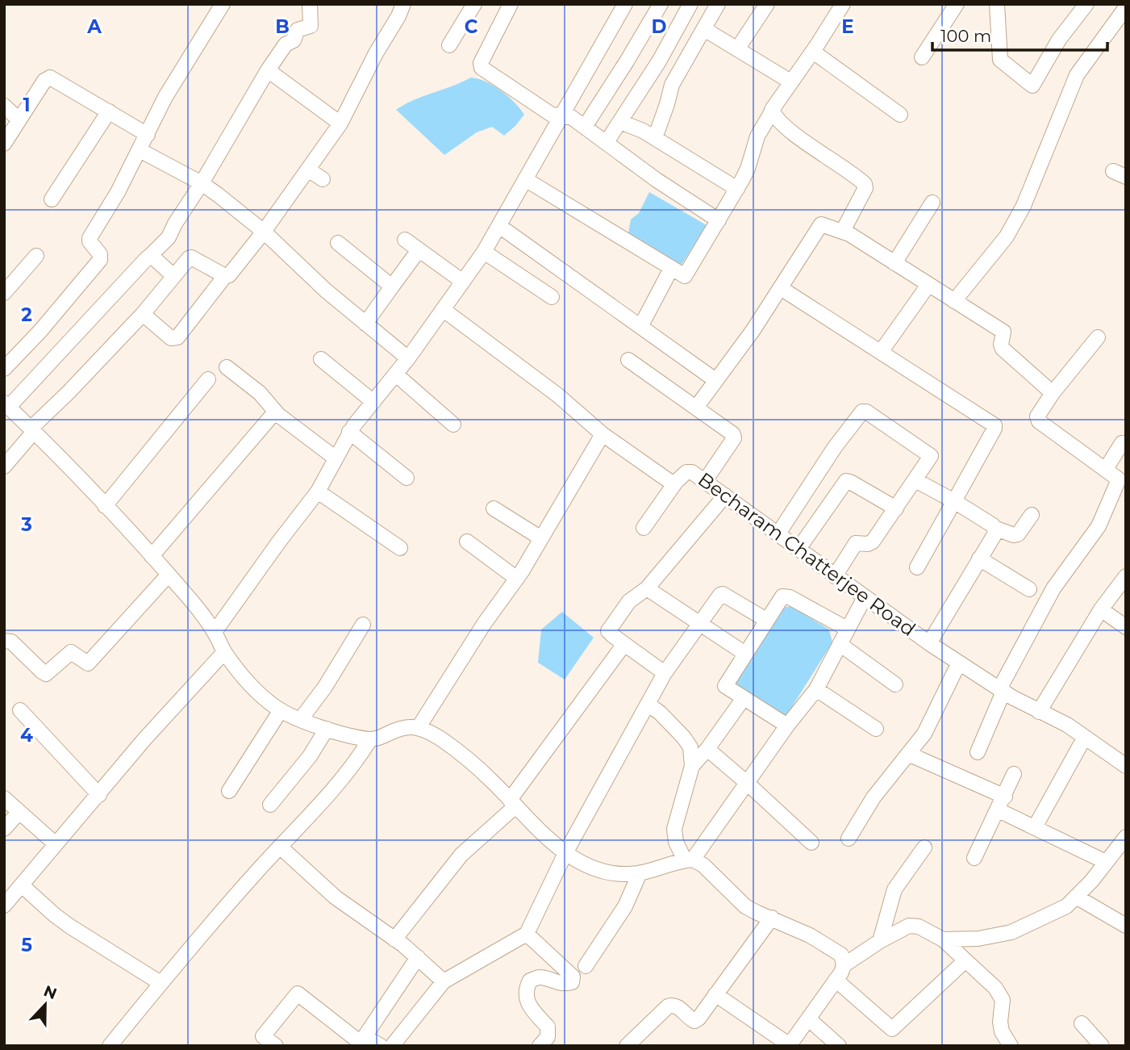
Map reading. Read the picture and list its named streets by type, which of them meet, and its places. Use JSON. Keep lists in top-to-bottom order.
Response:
{
  "streets": {
    "street": ["Becharam Chatterjee Road"]
  },
  "scale_bar": "100 m",
  "north": "top",
  "grid": {
    "columns": [
      "A",
      "B",
      "C",
      "D",
      "E"
    ],
    "rows": [
      "1",
      "2",
      "3",
      "4",
      "5"
    ]
  }
}
